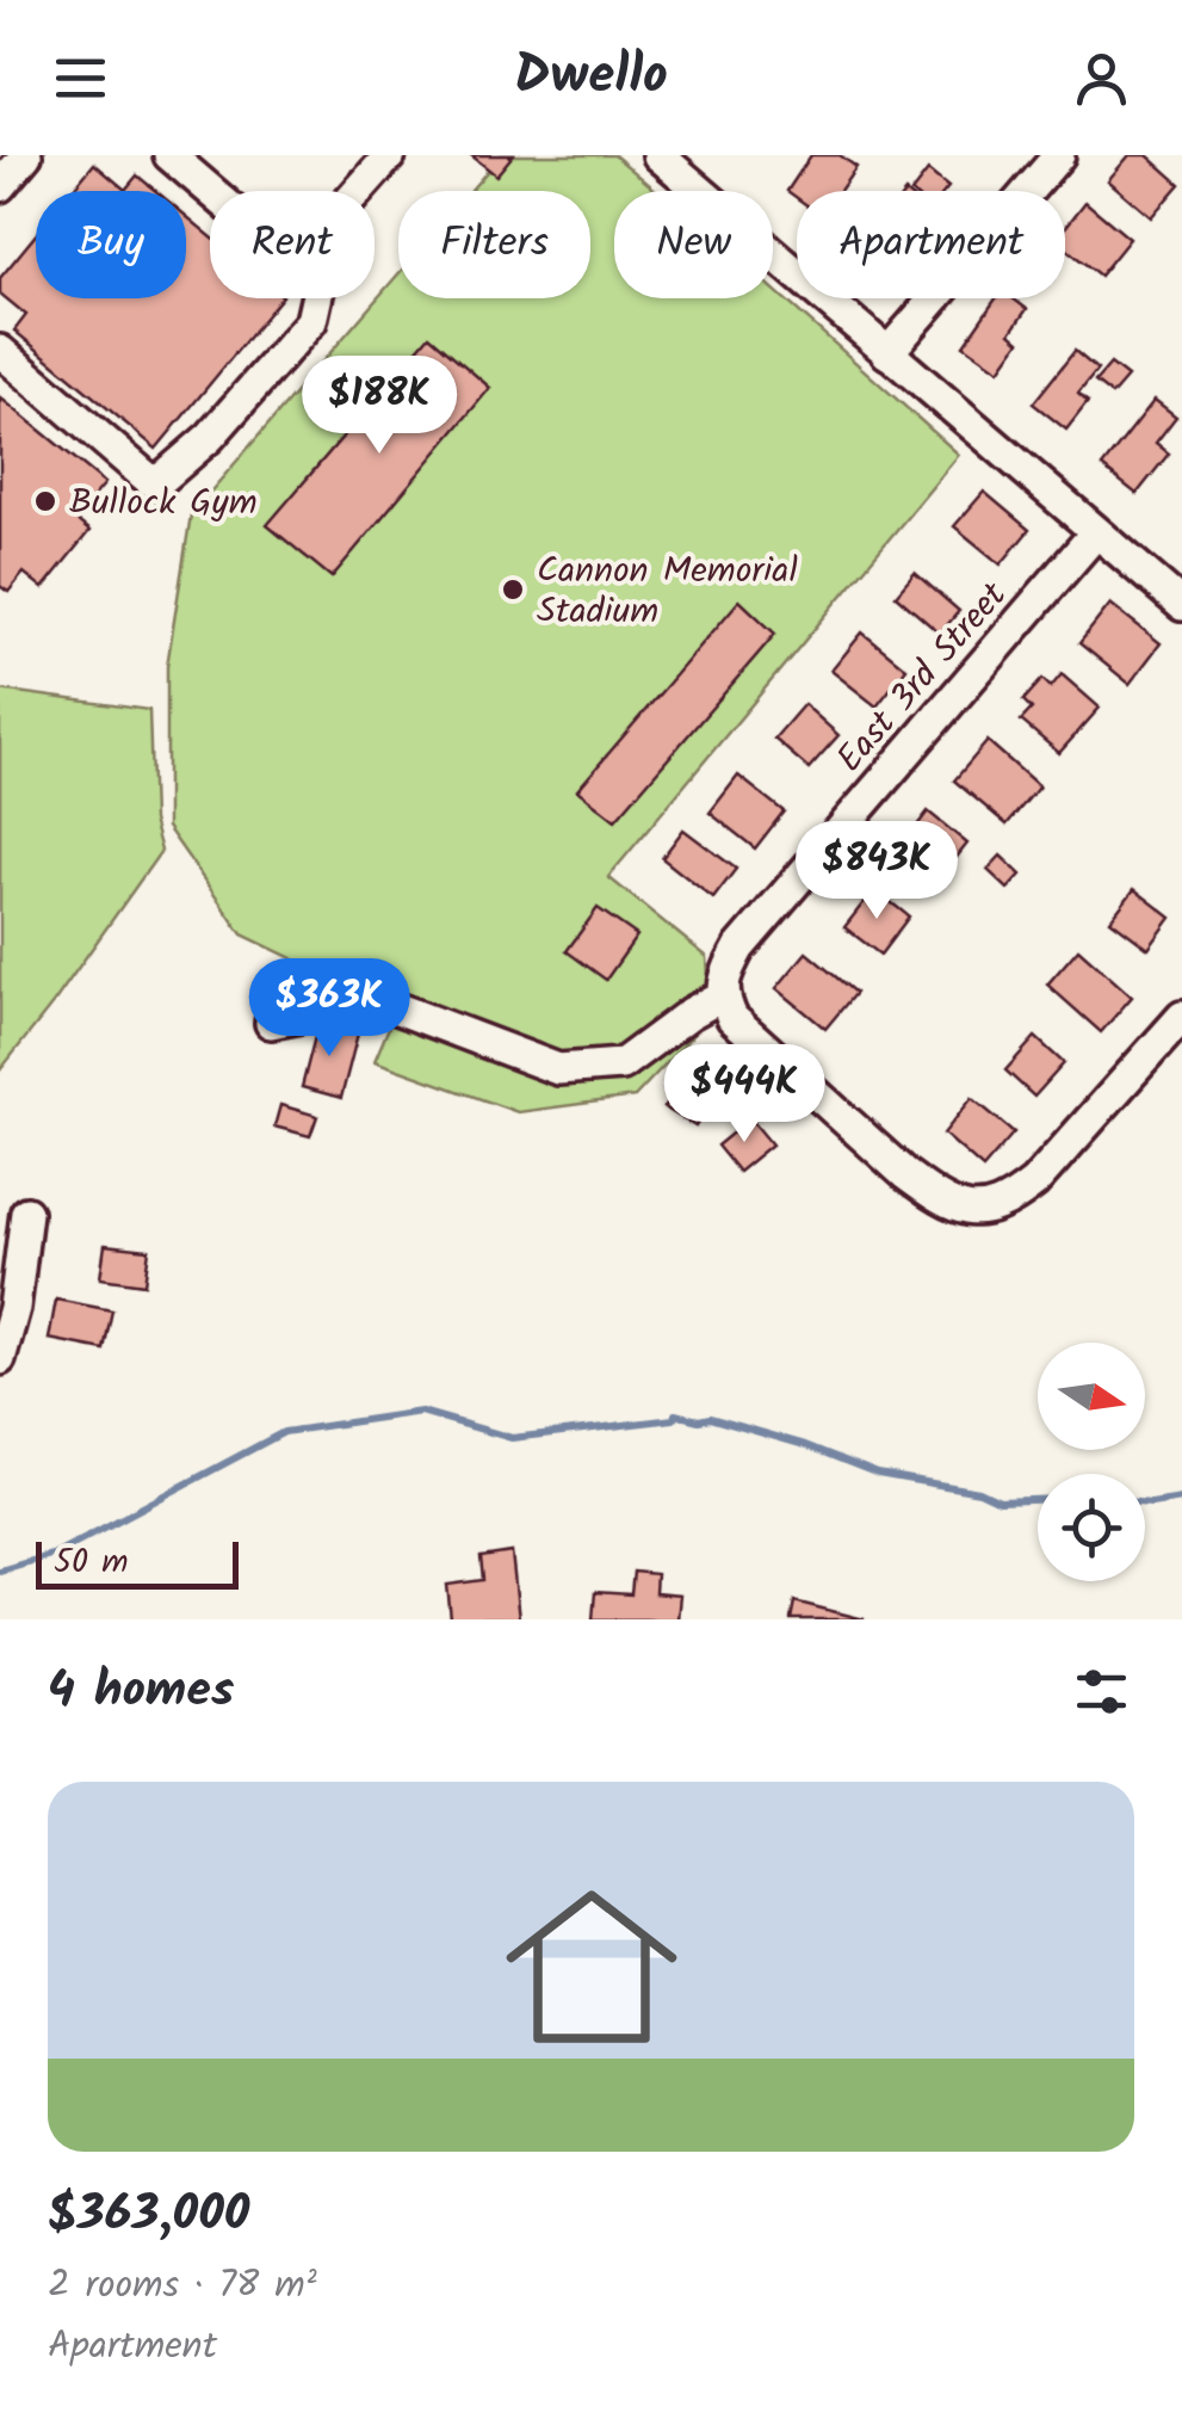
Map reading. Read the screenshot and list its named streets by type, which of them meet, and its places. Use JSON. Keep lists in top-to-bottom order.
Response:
{
  "streets": {
    "street": ["East 3rd Street"]
  },
  "places": ["Bullock Gym", "Cannon Memorial Stadium"],
  "scale_bar": "50 m",
  "north": "right",
  "page": {
    "header": "Dwello",
    "chip": [
      "Buy",
      "Rent",
      "Filters",
      "New",
      "Apartment"
    ],
    "price": [
      "$188K",
      "$843K",
      "$363K",
      "$444K"
    ],
    "scale": "50 m",
    "heading": "4 homes",
    "list": [
      {
        "name": "$363,000",
        "note": "2 rooms · 78 m² · Apartment"
      }
    ]
  }
}
